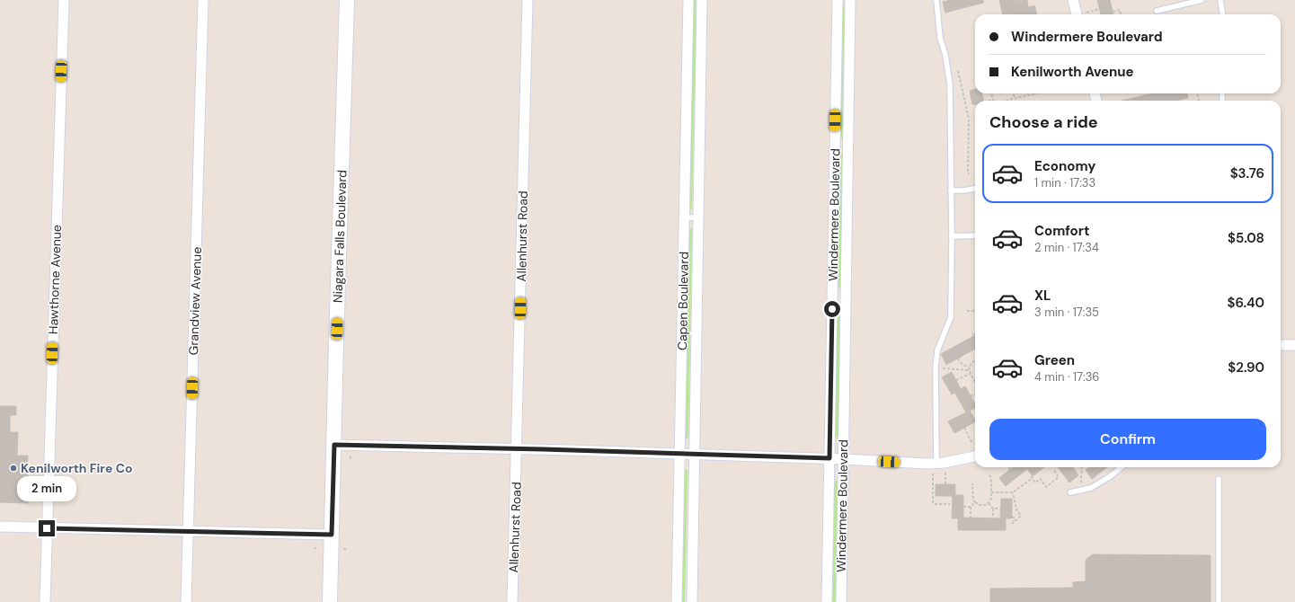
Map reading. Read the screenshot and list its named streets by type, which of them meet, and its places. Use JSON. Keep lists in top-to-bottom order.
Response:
{
  "streets": {
    "main road": ["Niagara Falls Boulevard"],
    "street": [
      "Windermere Boulevard",
      "Allenhurst Road",
      "Hawthorne Avenue",
      "Grandview Avenue",
      "Capen Boulevard"
    ]
  },
  "places": ["Kenilworth Fire Co"],
  "page": {
    "banner": ["Windermere Boulevard", "Kenilworth Avenue"],
    "heading": "Choose a ride",
    "list": [
      {
        "name": "Economy",
        "note": "1 min · 17:33",
        "value": "$3.76"
      },
      {
        "name": "Comfort",
        "note": "2 min · 17:34",
        "value": "$5.08"
      },
      {
        "name": "XL",
        "note": "3 min · 17:35",
        "value": "$6.40"
      },
      {
        "name": "Green",
        "note": "4 min · 17:36",
        "value": "$2.90"
      }
    ],
    "buttons": "Confirm",
    "bubble": "2 min"
  }
}
